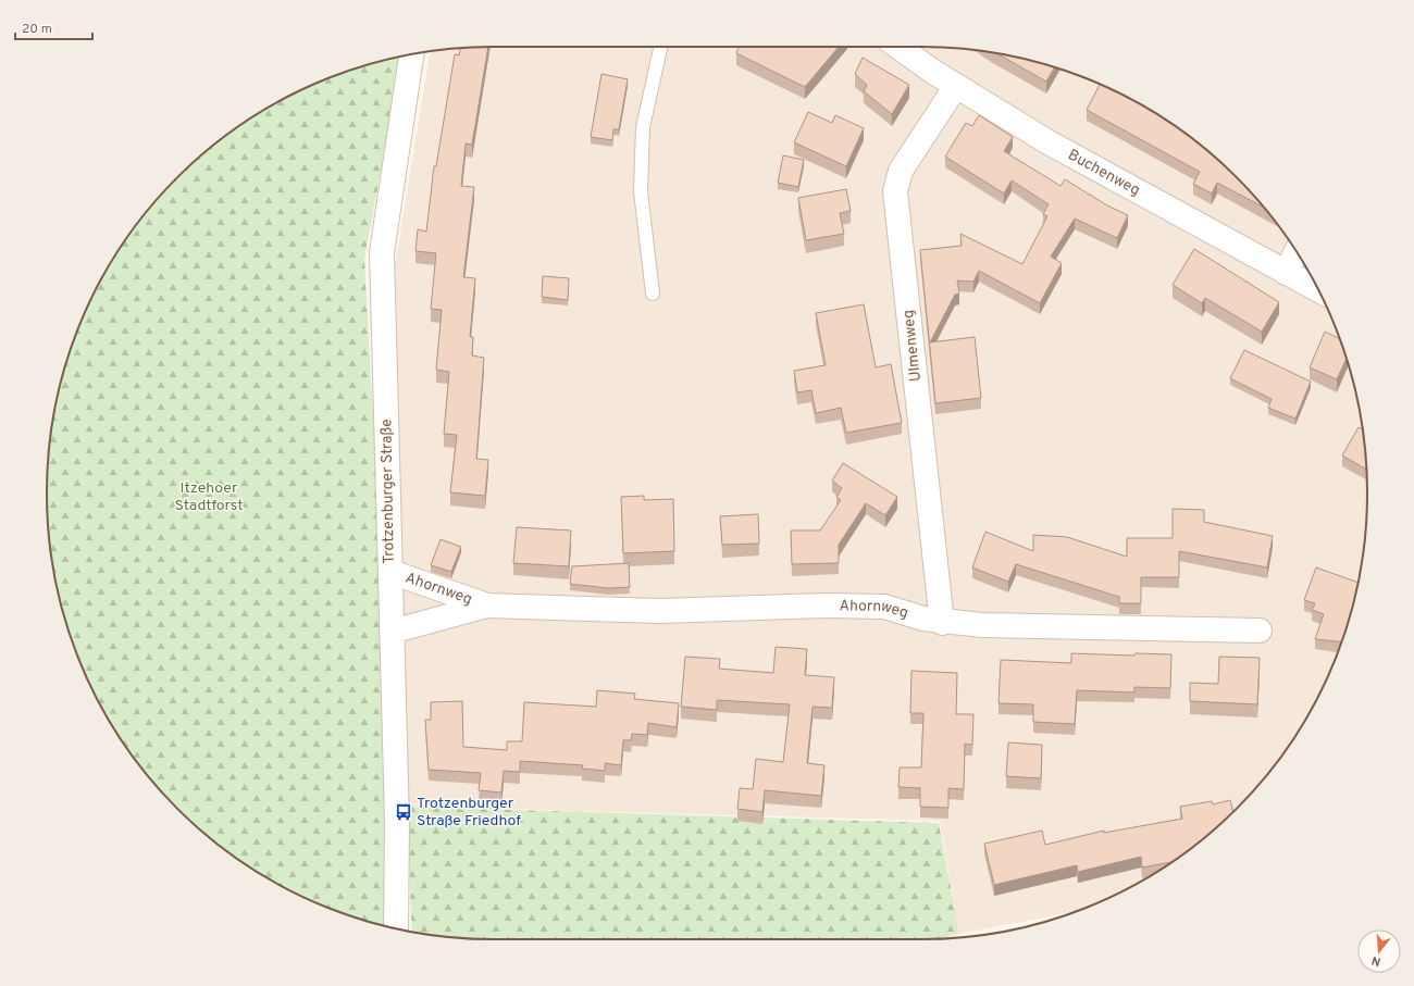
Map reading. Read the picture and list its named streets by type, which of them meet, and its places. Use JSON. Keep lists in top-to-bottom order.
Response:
{
  "streets": {
    "street": [
      "Buchenweg",
      "Ulmenweg",
      "Trotzenburger Straße",
      "Ahornweg"
    ]
  },
  "crossings": [
    ["Buchenweg", "Ulmenweg"],
    ["Ulmenweg", "Ahornweg"],
    ["Trotzenburger Straße", "Ahornweg"]
  ],
  "parks": ["Itzehoer Stadtforst"],
  "places": {
    "bus stop": ["Trotzenburger Straße Friedhof"]
  },
  "scale_bar": "20 m",
  "north": "bottom"
}
